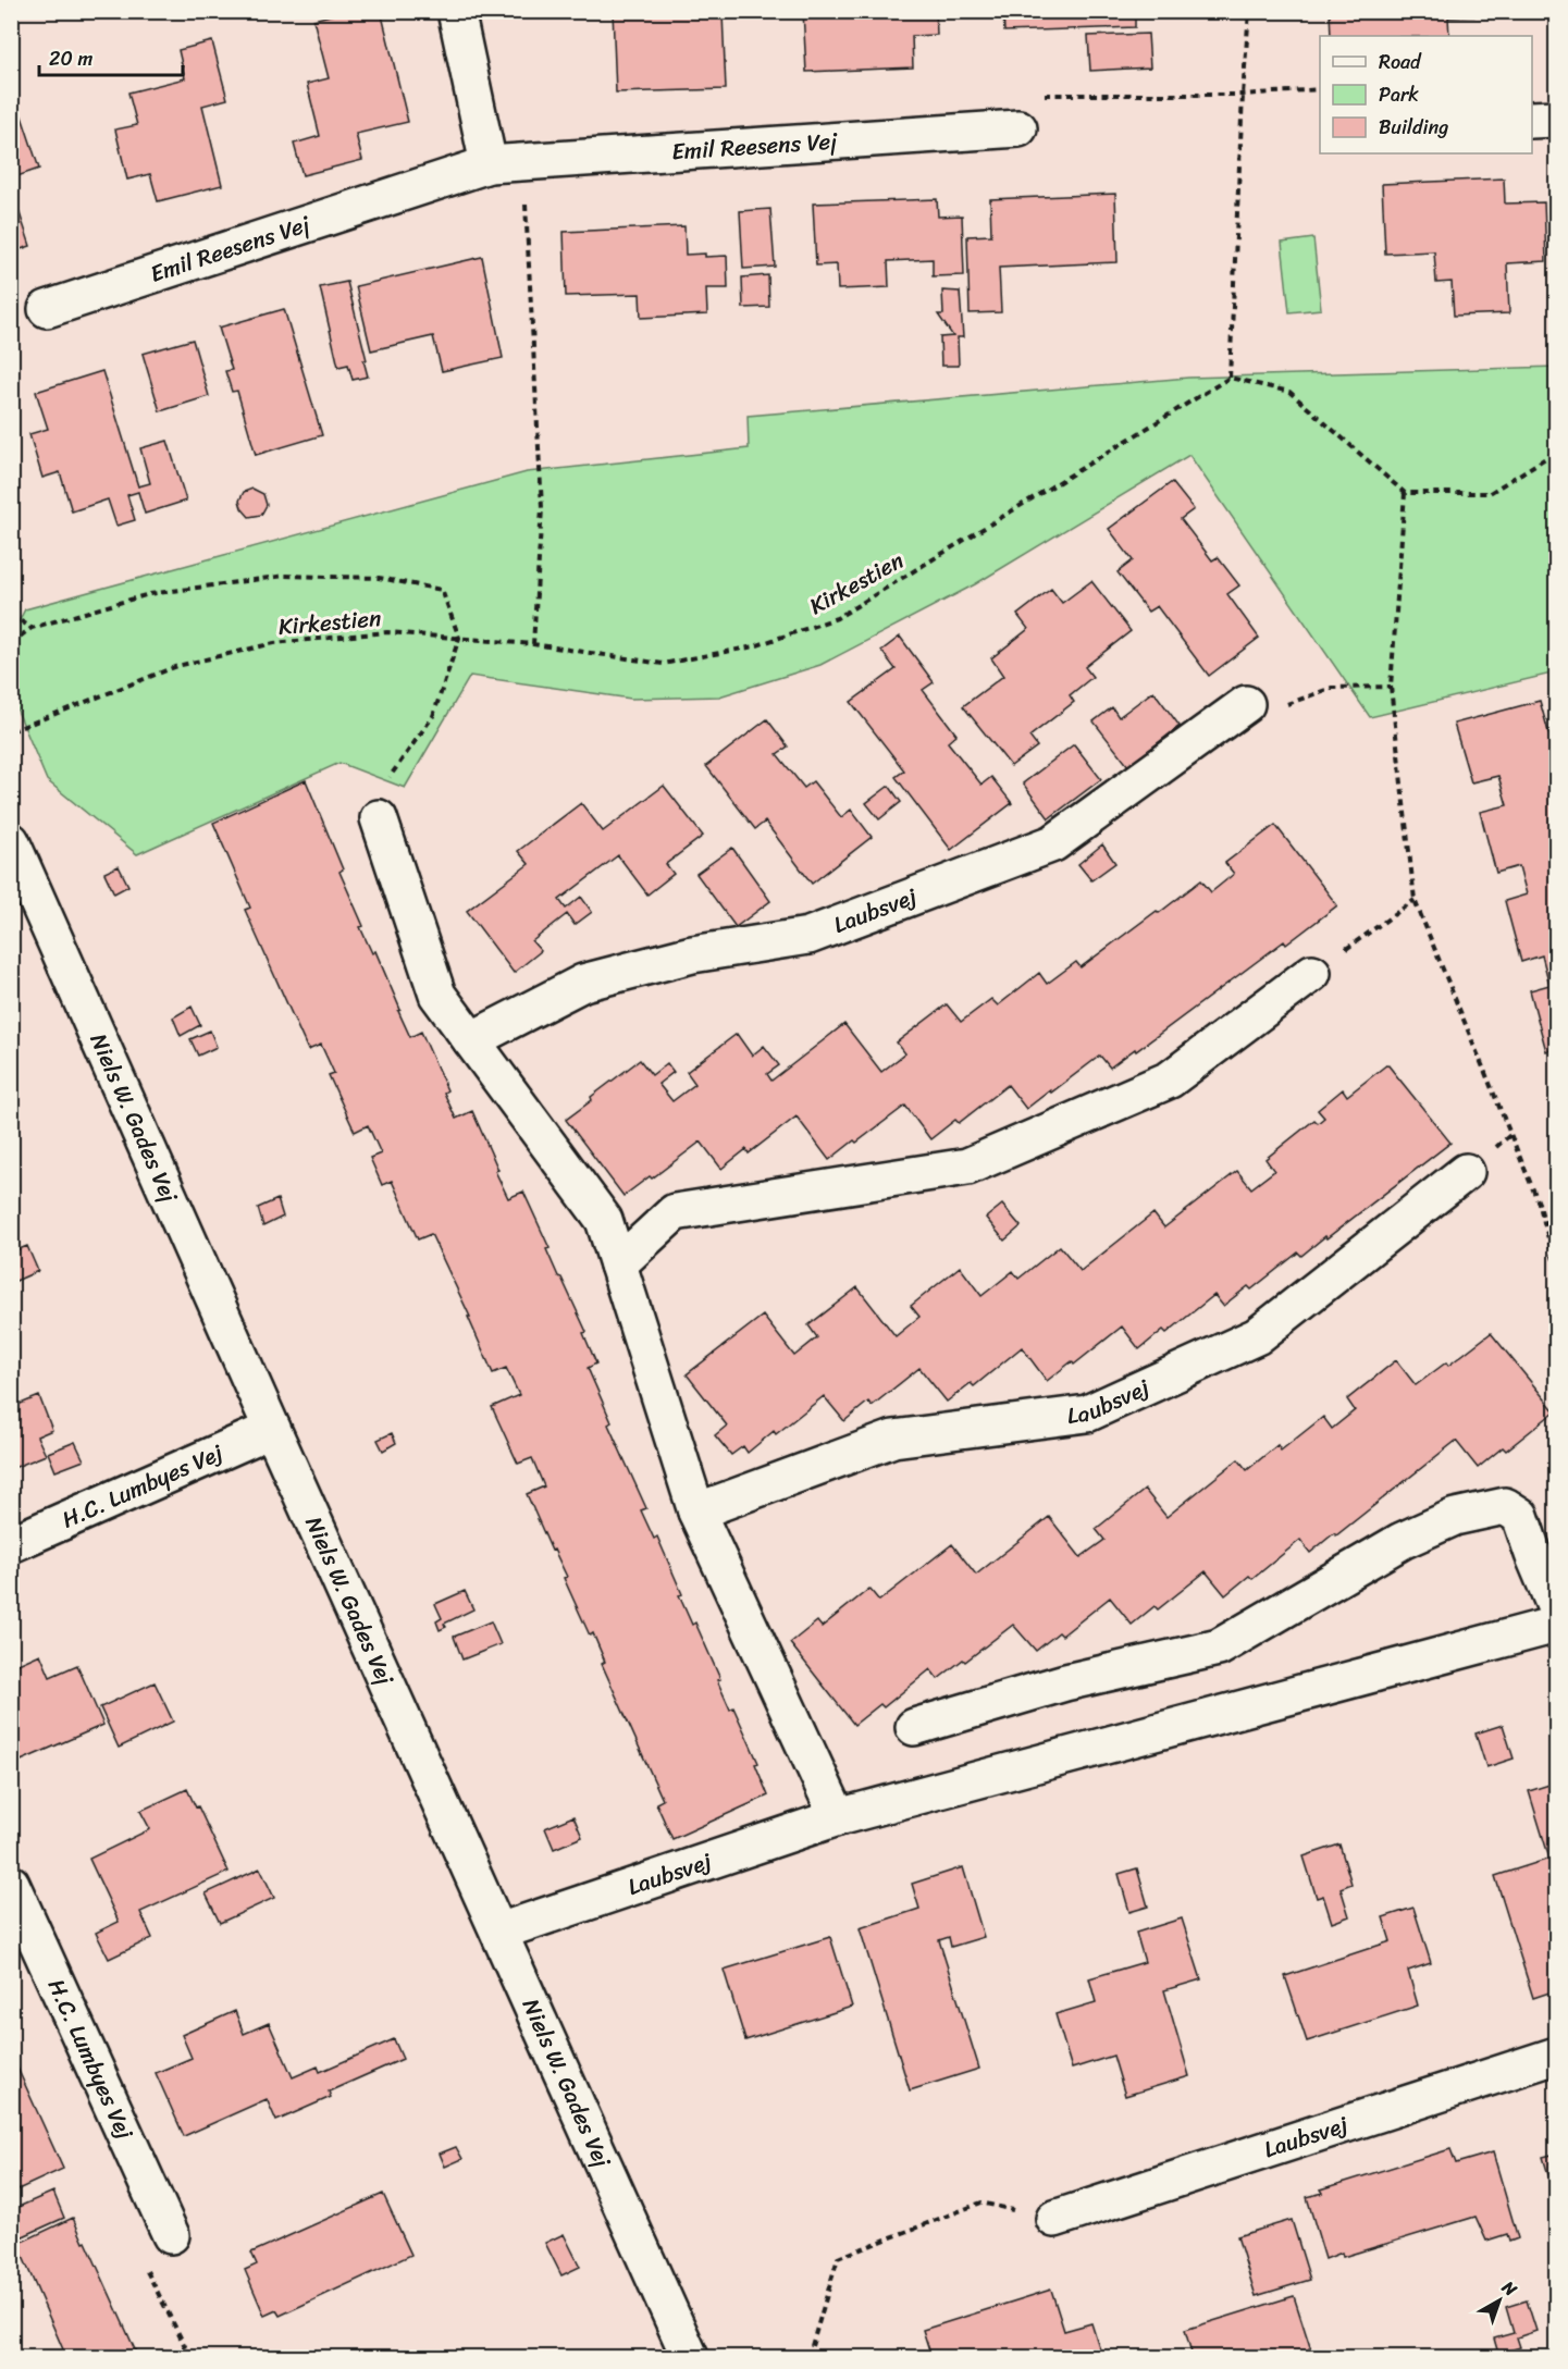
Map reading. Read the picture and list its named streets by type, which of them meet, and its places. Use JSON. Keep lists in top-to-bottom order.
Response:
{
  "streets": {
    "street": [
      "Emil Reesens Vej",
      "Laubsvej",
      "Niels W. Gades Vej",
      "H.C. Lumbyes Vej"
    ],
    "path": ["Kirkestien"]
  },
  "crossings": [
    ["Laubsvej", "Niels W. Gades Vej"],
    ["Niels W. Gades Vej", "H.C. Lumbyes Vej"]
  ],
  "legend": ["Road", "Park", "Building"],
  "scale_bar": "20 m",
  "north": "top right"
}
